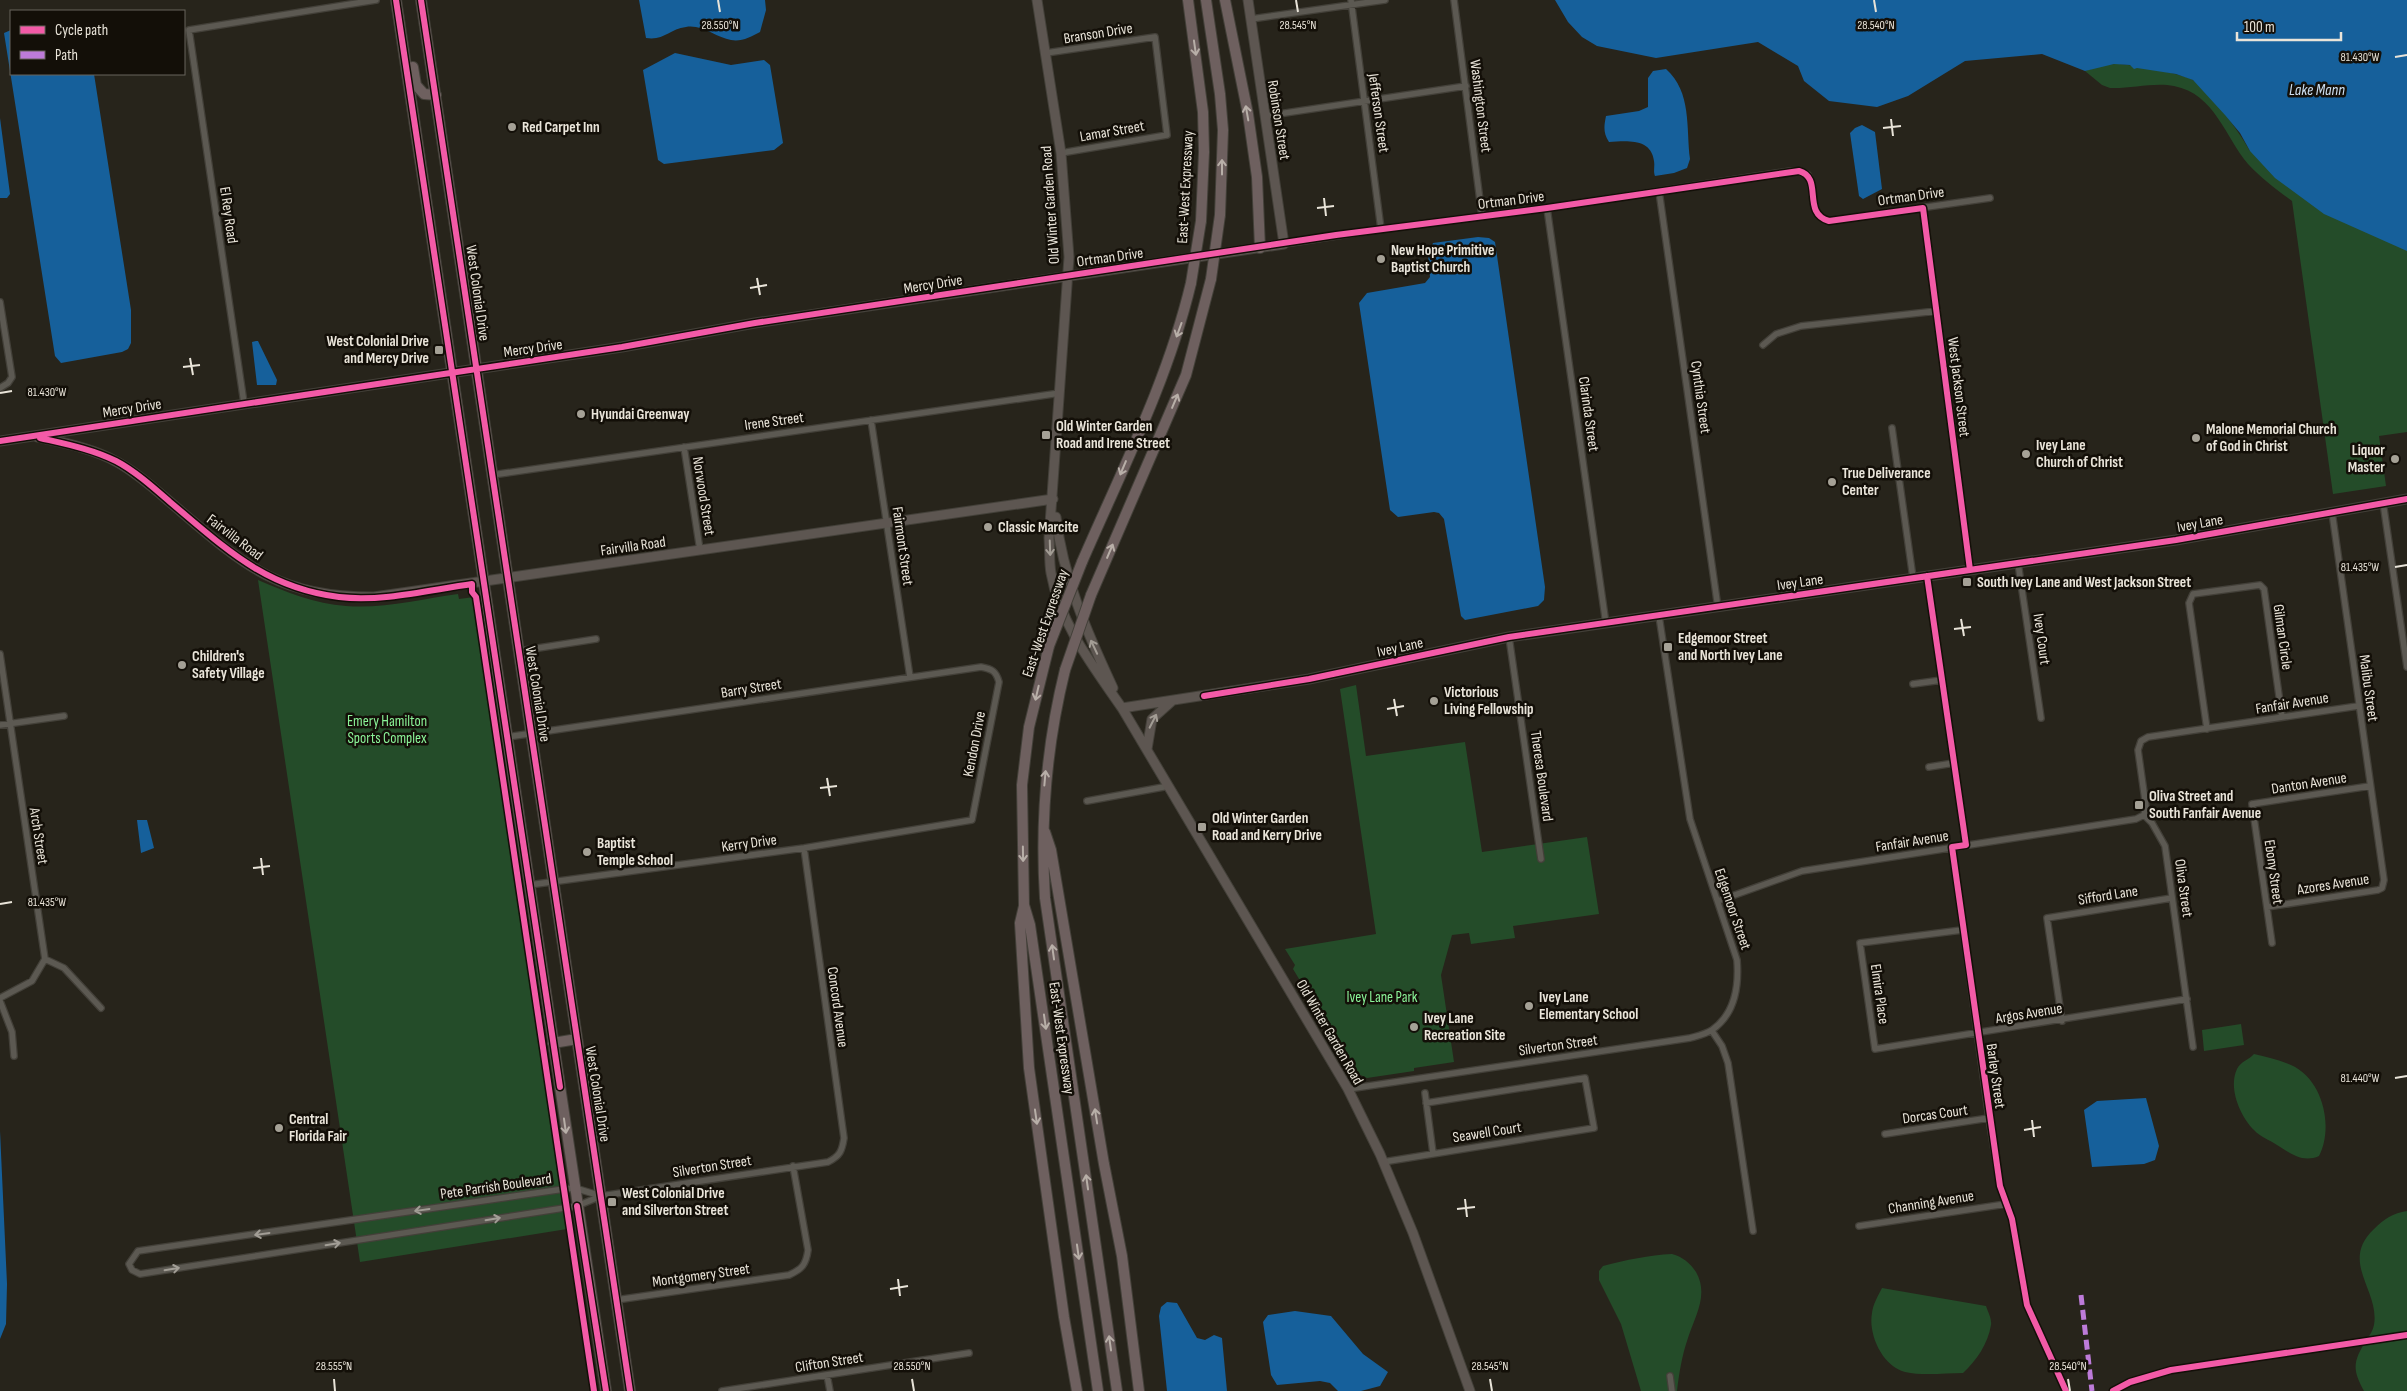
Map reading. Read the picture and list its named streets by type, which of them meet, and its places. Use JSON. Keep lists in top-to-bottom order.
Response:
{
  "streets": {
    "highway": ["East-West Expressway", "West Colonial Drive"],
    "street": [
      "Branson Drive",
      "Washington Street",
      "Jefferson Street",
      "Robinson Street",
      "Lamar Street",
      "Ortman Drive",
      "Old Winter Garden Road",
      "El Rey Road",
      "Mercy Drive",
      "West Jackson Street",
      "Cynthia Street",
      "Clarinda Street",
      "Irene Street",
      "Norwood Street",
      "Ivey Lane",
      "Fairvilla Road",
      "Fairmont Street",
      "Gilman Circle",
      "Ivey Court",
      "Barry Street",
      "Malibu Street",
      "Fanfair Avenue",
      "Kendon Drive",
      "Theresa Boulevard",
      "Danton Avenue",
      "Arch Street",
      "Kerry Drive",
      "Ebony Street",
      "Azores Avenue",
      "Oliva Street",
      "Sifford Lane",
      "Edgemoor Street",
      "Elmira Place",
      "Concord Avenue",
      "Argos Avenue",
      "Silverton Street",
      "Barley Street",
      "Dorcas Court",
      "Seawell Court",
      "Pete Parrish Boulevard",
      "Channing Avenue",
      "Montgomery Street",
      "Clifton Street"
    ]
  },
  "crossings": [
    ["Branson Drive", "Lamar Street"],
    ["Branson Drive", "Old Winter Garden Road"],
    ["Washington Street", "Ortman Drive"],
    ["Jefferson Street", "Ortman Drive"],
    ["Robinson Street", "Ortman Drive"],
    ["Lamar Street", "Old Winter Garden Road"],
    ["Ortman Drive", "Old Winter Garden Road"],
    ["Ortman Drive", "Mercy Drive"],
    ["Ortman Drive", "West Jackson Street"],
    ["Ortman Drive", "Cynthia Street"],
    ["Ortman Drive", "Clarinda Street"],
    ["Old Winter Garden Road", "Mercy Drive"],
    ["Old Winter Garden Road", "Irene Street"],
    ["Old Winter Garden Road", "Ivey Lane"],
    ["Old Winter Garden Road", "Fairvilla Road"],
    ["Old Winter Garden Road", "Silverton Street"],
    ["Old Winter Garden Road", "Seawell Court"],
    ["El Rey Road", "Mercy Drive"],
    ["Mercy Drive", "West Colonial Drive"],
    ["Mercy Drive", "Fairvilla Road"],
    ["West Colonial Drive", "Irene Street"],
    ["West Colonial Drive", "Fairvilla Road"],
    ["West Colonial Drive", "Barry Street"],
    ["West Colonial Drive", "Kerry Drive"],
    ["West Colonial Drive", "Silverton Street"],
    ["West Colonial Drive", "Pete Parrish Boulevard"],
    ["West Colonial Drive", "Montgomery Street"],
    ["West Jackson Street", "Ivey Lane"],
    ["Cynthia Street", "Ivey Lane"],
    ["Clarinda Street", "Ivey Lane"],
    ["Irene Street", "Norwood Street"],
    ["Irene Street", "Fairmont Street"],
    ["Norwood Street", "Fairvilla Road"],
    ["Ivey Lane", "Ivey Court"],
    ["Ivey Lane", "Malibu Street"],
    ["Ivey Lane", "Theresa Boulevard"],
    ["Ivey Lane", "Edgemoor Street"],
    ["Fairvilla Road", "Fairmont Street"],
    ["Fairmont Street", "Barry Street"],
    ["Gilman Circle", "Fanfair Avenue"],
    ["Barry Street", "Kendon Drive"],
    ["Malibu Street", "Fanfair Avenue"],
    ["Malibu Street", "Danton Avenue"],
    ["Malibu Street", "Azores Avenue"],
    ["Fanfair Avenue", "Oliva Street"],
    ["Fanfair Avenue", "Edgemoor Street"],
    ["Fanfair Avenue", "Barley Street"],
    ["Kendon Drive", "Kerry Drive"],
    ["Danton Avenue", "Ebony Street"],
    ["Kerry Drive", "Concord Avenue"],
    ["Ebony Street", "Azores Avenue"],
    ["Oliva Street", "Sifford Lane"],
    ["Oliva Street", "Argos Avenue"],
    ["Sifford Lane", "Argos Avenue"],
    ["Edgemoor Street", "Silverton Street"],
    ["Elmira Place", "Argos Avenue"],
    ["Elmira Place", "Barley Street"],
    ["Concord Avenue", "Silverton Street"],
    ["Argos Avenue", "Barley Street"],
    ["Silverton Street", "Pete Parrish Boulevard"],
    ["Silverton Street", "Montgomery Street"],
    ["Barley Street", "Dorcas Court"],
    ["Barley Street", "Channing Avenue"]
  ],
  "water": ["Lake Mann"],
  "parks": ["Emery Hamilton Sports Complex", "Ivey Lane Park"],
  "places": {
    "other": [
      "Red Carpet Inn",
      "New Hope Primitive Baptist Church",
      "Hyundai Greenway",
      "Malone Memorial Church of God in Christ",
      "Ivey Lane Church of Christ",
      "Liquor Master",
      "True Deliverance Center",
      "Classic Marcite",
      "Children's Safety Village",
      "Victorious Living Fellowship",
      "Baptist Temple School",
      "Ivey Lane Elementary School",
      "Ivey Lane Recreation Site",
      "Central Florida Fair"
    ],
    "transit": [
      "West Colonial Drive and Mercy Drive",
      "Old Winter Garden Road and Irene Street",
      "South Ivey Lane and West Jackson Street",
      "Edgemoor Street and North Ivey Lane",
      "Oliva Street and South Fanfair Avenue",
      "Old Winter Garden Road and Kerry Drive",
      "West Colonial Drive and Silverton Street"
    ]
  },
  "legend": ["Cycle path", "Path"],
  "scale_bar": "100 m",
  "coordinates": [
    "28.550°N",
    "28.545°N",
    "28.540°N",
    "81.430°W",
    "81.435°W",
    "81.440°W",
    "28.555°N"
  ]
}
